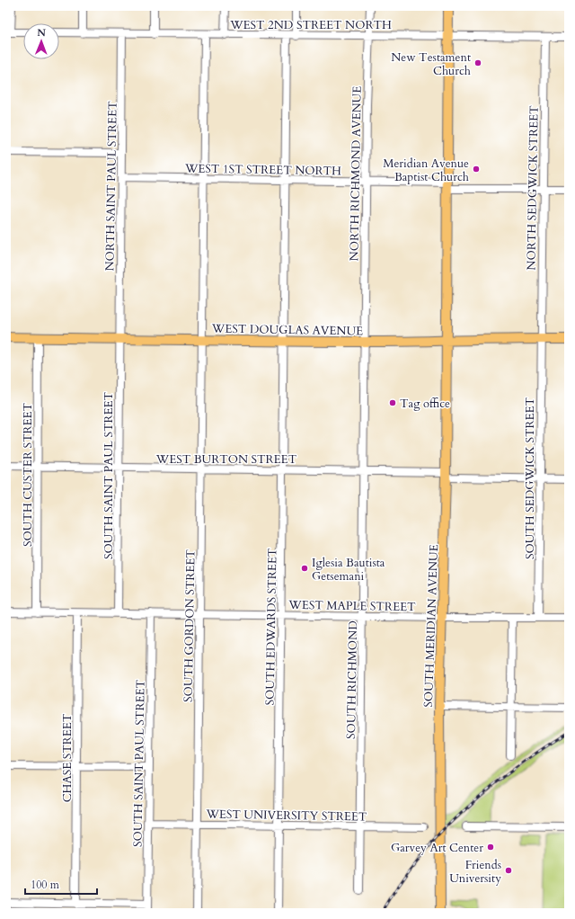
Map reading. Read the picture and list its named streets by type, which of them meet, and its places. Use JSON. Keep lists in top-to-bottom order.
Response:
{
  "streets": {
    "main road": ["WEST DOUGLAS AVENUE", "SOUTH MERIDIAN AVENUE"],
    "street": [
      "WEST 2ND STREET NORTH",
      "WEST 1ST STREET NORTH",
      "NORTH RICHMOND AVENUE",
      "NORTH SAINT PAUL STREET",
      "NORTH SEDGWICK STREET",
      "WEST BURTON STREET",
      "SOUTH CUSTER STREET",
      "SOUTH SAINT PAUL STREET",
      "SOUTH SEDGWICK STREET",
      "WEST MAPLE STREET",
      "SOUTH GORDON STREET",
      "SOUTH EDWARDS STREET",
      "SOUTH RICHMOND",
      "CHASE STREET",
      "WEST UNIVERSITY STREET"
    ]
  },
  "crossings": [
    ["WEST 2ND STREET NORTH", "NORTH RICHMOND AVENUE"],
    ["WEST 2ND STREET NORTH", "NORTH SAINT PAUL STREET"],
    ["WEST 2ND STREET NORTH", "NORTH SEDGWICK STREET"],
    ["WEST 2ND STREET NORTH", "SOUTH GORDON STREET"],
    ["WEST 2ND STREET NORTH", "SOUTH MERIDIAN AVENUE"],
    ["WEST 2ND STREET NORTH", "SOUTH EDWARDS STREET"],
    ["WEST 1ST STREET NORTH", "NORTH RICHMOND AVENUE"],
    ["WEST 1ST STREET NORTH", "NORTH SAINT PAUL STREET"],
    ["WEST 1ST STREET NORTH", "NORTH SEDGWICK STREET"],
    ["WEST 1ST STREET NORTH", "SOUTH GORDON STREET"],
    ["WEST 1ST STREET NORTH", "SOUTH MERIDIAN AVENUE"],
    ["WEST 1ST STREET NORTH", "SOUTH EDWARDS STREET"],
    ["NORTH RICHMOND AVENUE", "WEST DOUGLAS AVENUE"],
    ["NORTH RICHMOND AVENUE", "SOUTH RICHMOND"],
    ["NORTH SAINT PAUL STREET", "WEST DOUGLAS AVENUE"],
    ["NORTH SAINT PAUL STREET", "SOUTH SAINT PAUL STREET"],
    ["NORTH SEDGWICK STREET", "WEST DOUGLAS AVENUE"],
    ["NORTH SEDGWICK STREET", "SOUTH SEDGWICK STREET"],
    ["WEST DOUGLAS AVENUE", "SOUTH CUSTER STREET"],
    ["WEST DOUGLAS AVENUE", "SOUTH SAINT PAUL STREET"],
    ["WEST DOUGLAS AVENUE", "SOUTH SEDGWICK STREET"],
    ["WEST DOUGLAS AVENUE", "SOUTH GORDON STREET"],
    ["WEST DOUGLAS AVENUE", "SOUTH MERIDIAN AVENUE"],
    ["WEST DOUGLAS AVENUE", "SOUTH EDWARDS STREET"],
    ["WEST DOUGLAS AVENUE", "SOUTH RICHMOND"],
    ["WEST BURTON STREET", "SOUTH CUSTER STREET"],
    ["WEST BURTON STREET", "SOUTH SAINT PAUL STREET"],
    ["WEST BURTON STREET", "SOUTH SEDGWICK STREET"],
    ["WEST BURTON STREET", "SOUTH GORDON STREET"],
    ["WEST BURTON STREET", "SOUTH MERIDIAN AVENUE"],
    ["WEST BURTON STREET", "SOUTH EDWARDS STREET"],
    ["WEST BURTON STREET", "SOUTH RICHMOND"],
    ["SOUTH CUSTER STREET", "WEST MAPLE STREET"],
    ["SOUTH SAINT PAUL STREET", "WEST MAPLE STREET"],
    ["SOUTH SAINT PAUL STREET", "WEST UNIVERSITY STREET"],
    ["SOUTH SEDGWICK STREET", "WEST MAPLE STREET"],
    ["WEST MAPLE STREET", "SOUTH GORDON STREET"],
    ["WEST MAPLE STREET", "SOUTH MERIDIAN AVENUE"],
    ["WEST MAPLE STREET", "SOUTH EDWARDS STREET"],
    ["WEST MAPLE STREET", "SOUTH RICHMOND"],
    ["WEST MAPLE STREET", "CHASE STREET"],
    ["SOUTH GORDON STREET", "WEST UNIVERSITY STREET"],
    ["SOUTH EDWARDS STREET", "WEST UNIVERSITY STREET"],
    ["SOUTH RICHMOND", "WEST UNIVERSITY STREET"]
  ],
  "places": [
    "New Testament Church",
    "Meridian Avenue Baptist Church",
    "Tag office",
    "Iglesia Bautista Getsemani",
    "Garvey Art Center",
    "Friends University"
  ],
  "scale_bar": "100 m",
  "north": "top"
}
